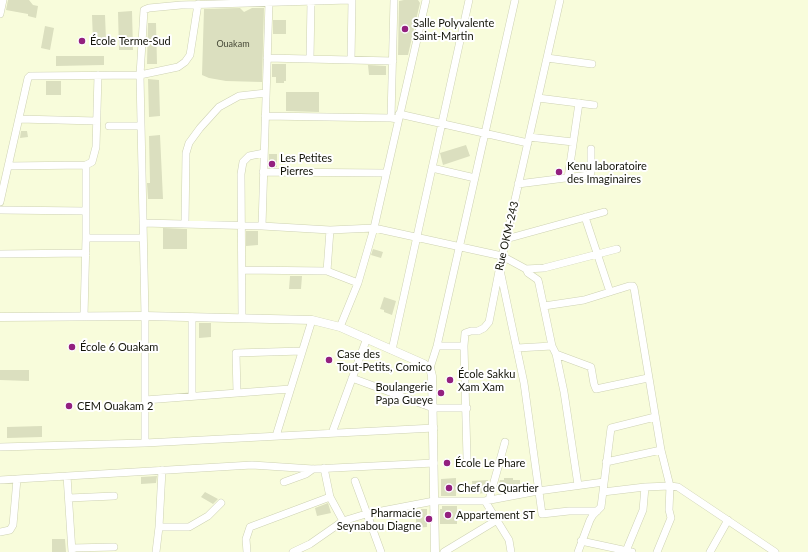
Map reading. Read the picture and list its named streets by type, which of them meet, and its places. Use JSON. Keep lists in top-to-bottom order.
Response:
{
  "streets": {
    "street": ["Rue OKM-243"]
  },
  "places": [
    "Salle Polyvalente Saint-Martin",
    "École Terme-Sud",
    "Les Petites Pierres",
    "Kenu laboratoire des Imaginaires",
    "École 6 Ouakam",
    "Case des Tout-Petits, Comico",
    "École Sakku Xam Xam",
    "Boulangerie Papa Gueye",
    "CEM Ouakam 2",
    "École Le Phare",
    "Chef de Quartier",
    "Appartement ST",
    "Pharmacie Seynabou Diagne"
  ],
  "house_numbers": ["Ouakam"]
}
